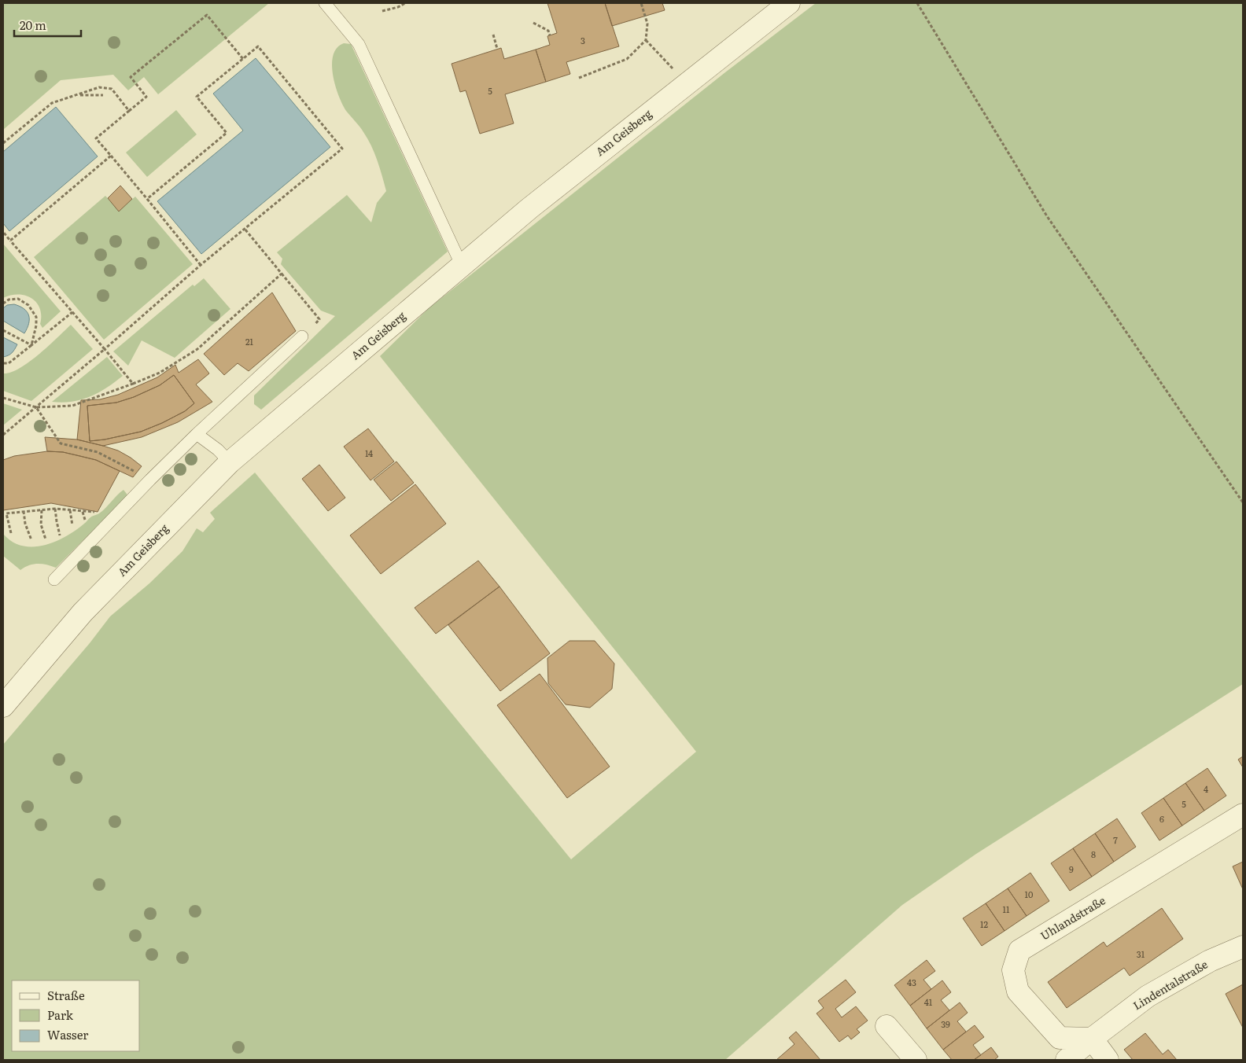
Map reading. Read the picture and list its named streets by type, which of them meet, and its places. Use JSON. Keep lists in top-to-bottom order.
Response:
{
  "streets": {
    "street": ["Am Geisberg", "Uhlandstraße", "Lindentalstraße"]
  },
  "crossings": [
    ["Uhlandstraße", "Lindentalstraße"]
  ],
  "house_numbers": [
    "3",
    "5",
    "21",
    "14",
    "4",
    "5",
    "6",
    "7",
    "8",
    "9",
    "10",
    "11",
    "12",
    "31",
    "43",
    "41",
    "39"
  ],
  "legend": ["Straße", "Park", "Wasser"],
  "scale_bar": "20 m"
}
